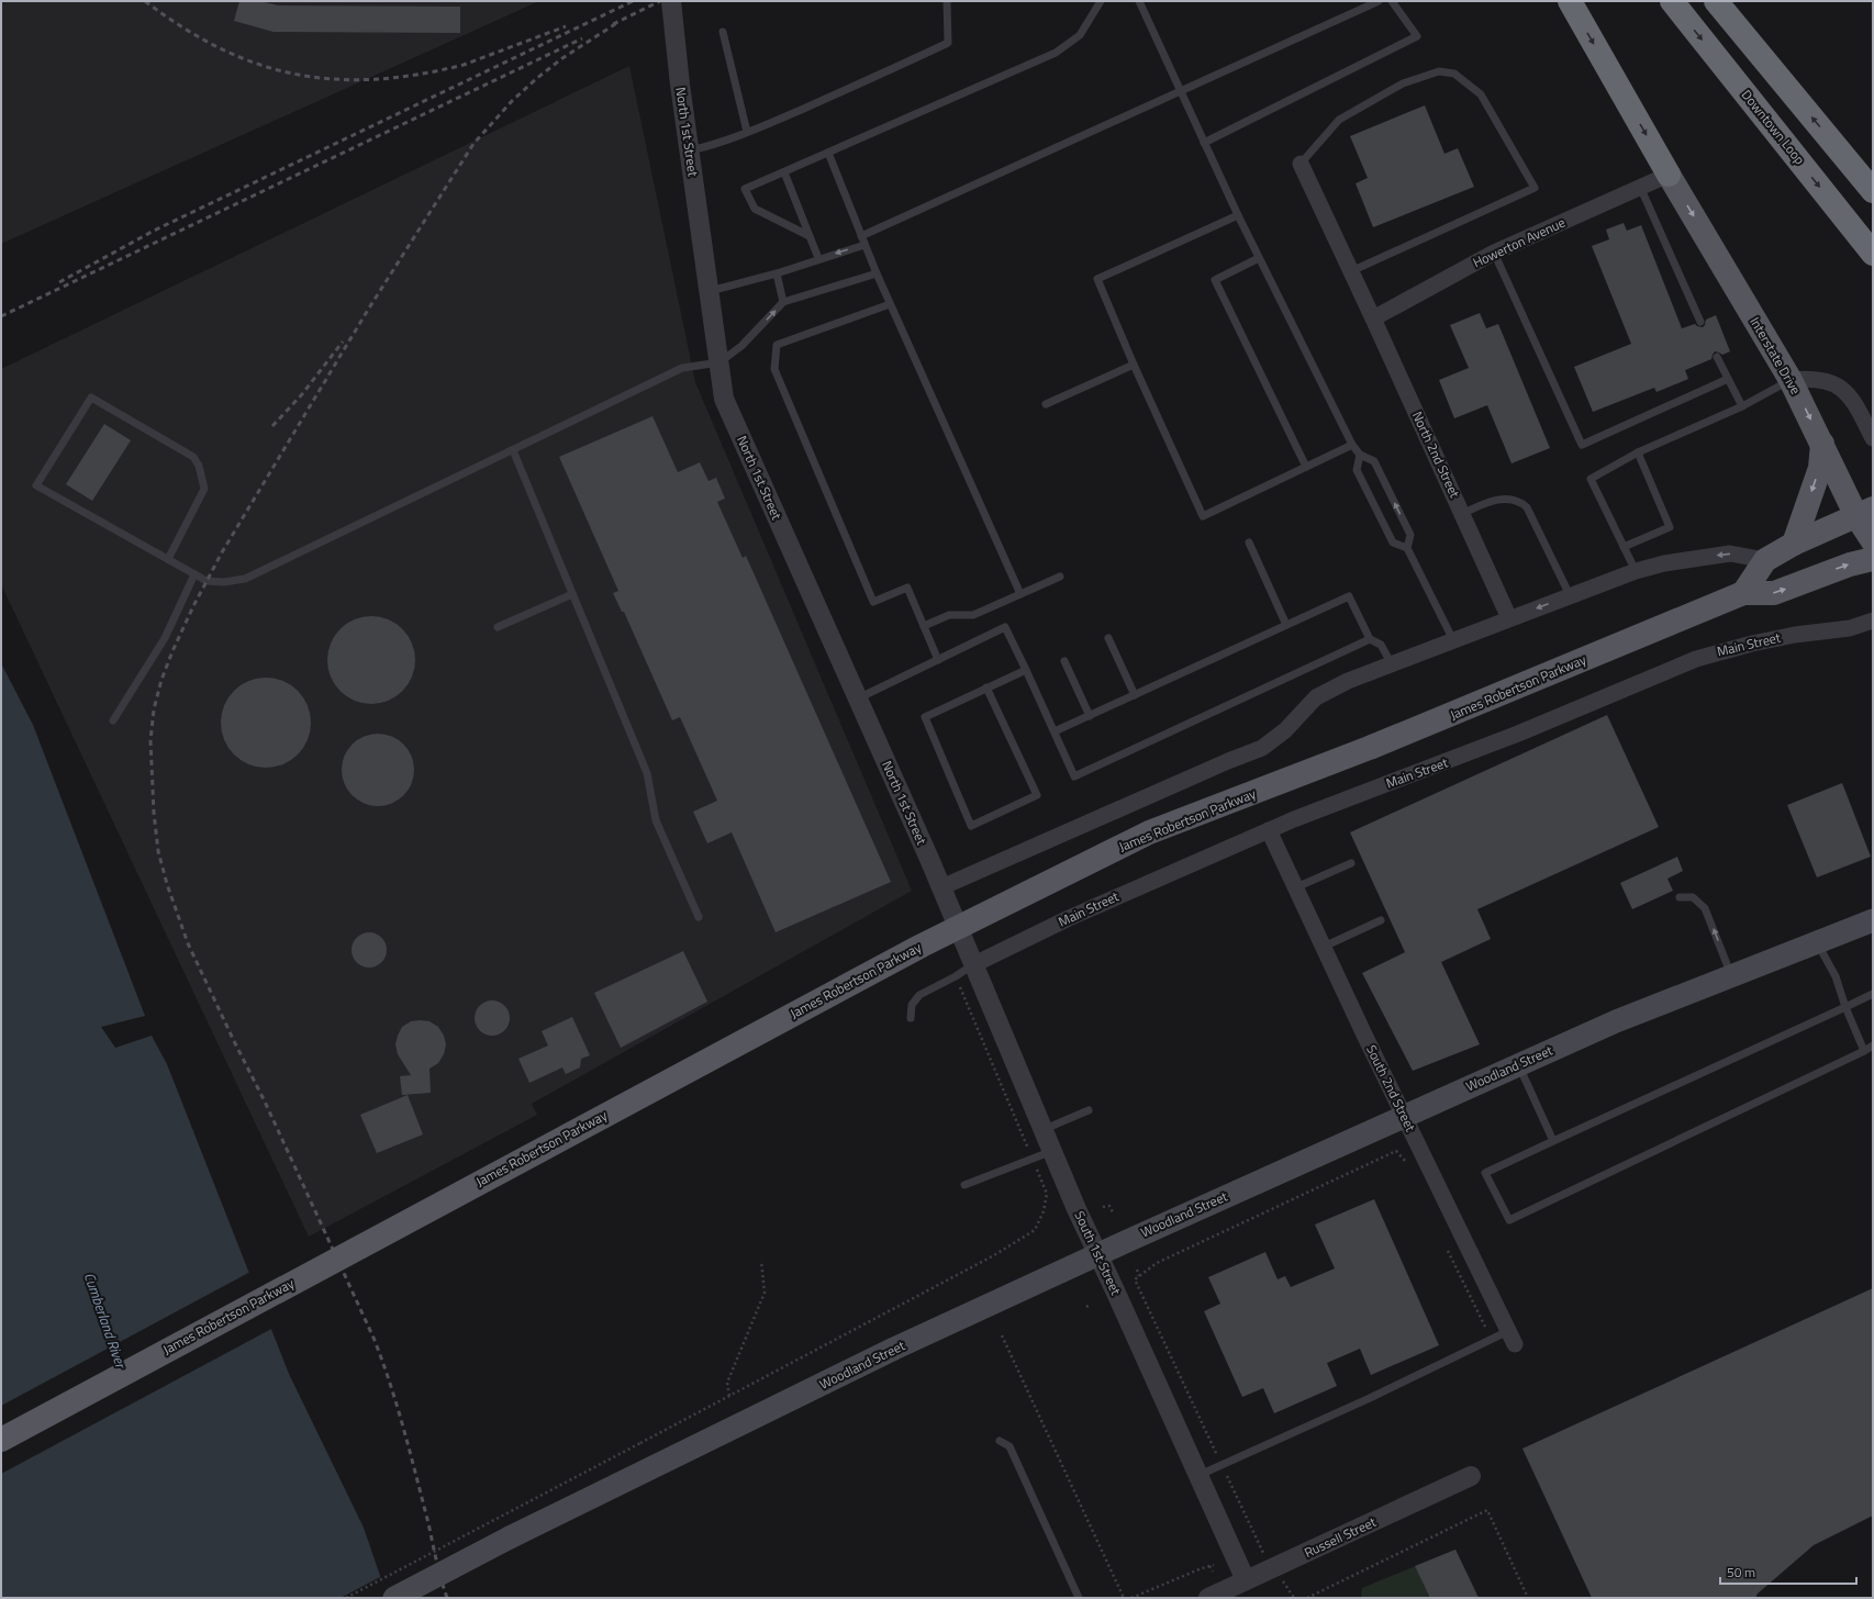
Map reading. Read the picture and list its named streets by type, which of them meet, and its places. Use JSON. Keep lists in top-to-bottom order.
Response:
{
  "streets": {
    "highway": ["Downtown Loop"],
    "main road": ["Interstate Drive", "James Robertson Parkway", "Woodland Street"],
    "street": [
      "North 1st Street",
      "Howerton Avenue",
      "North 2nd Street",
      "Main Street",
      "South 2nd Street",
      "South 1st Street",
      "Russell Street"
    ]
  },
  "crossings": [
    ["North 1st Street", "South 1st Street"],
    ["Howerton Avenue", "Interstate Drive"],
    ["Howerton Avenue", "North 2nd Street"],
    ["Main Street", "South 2nd Street"],
    ["Main Street", "South 1st Street"],
    ["Woodland Street", "South 2nd Street"],
    ["Woodland Street", "South 1st Street"],
    ["South 1st Street", "Russell Street"]
  ],
  "one_way": ["Interstate Drive"],
  "water": ["Cumberland River"],
  "scale_bar": "50 m"
}
